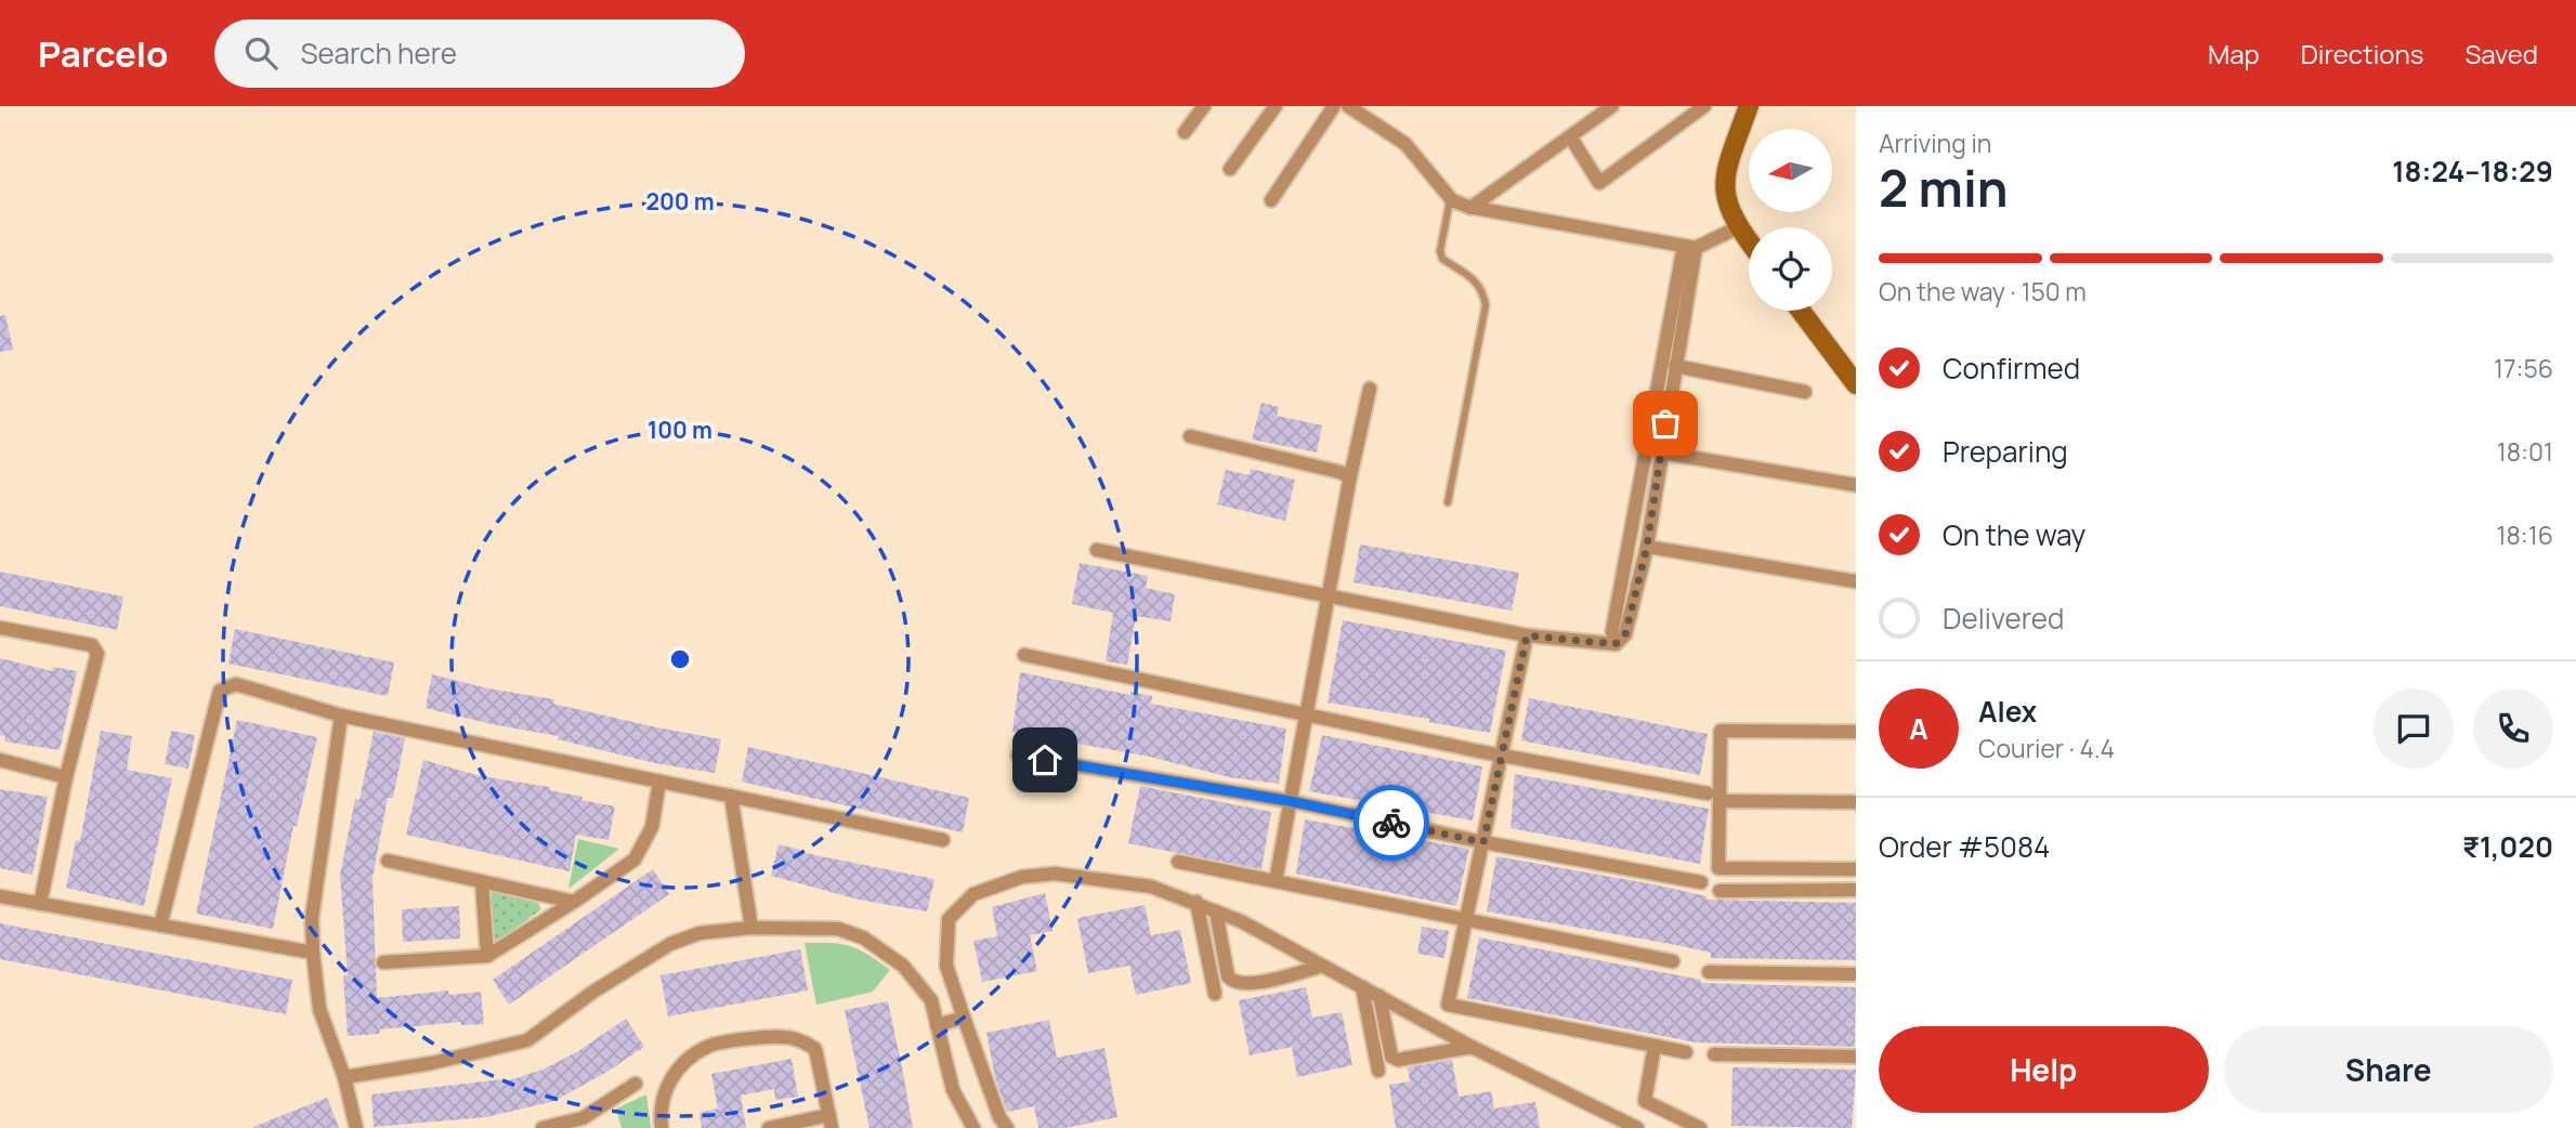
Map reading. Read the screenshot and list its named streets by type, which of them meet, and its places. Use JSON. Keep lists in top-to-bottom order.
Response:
{
  "north": "left",
  "page": {
    "header": "Parcelo",
    "search": "Search here",
    "nav": ["Map", "Directions", "Saved"],
    "heading": ["2 min", "Arriving in", "18:24–18:29"],
    "panel": [
      "Alex",
      "Courier · 4.4",
      "Order #5084",
      "₹1,020"
    ],
    "bar": "On the way · 150 m",
    "list": [
      ["Confirmed", "17:56"],
      ["Preparing", "18:01"],
      ["On the way", "18:16"],
      "Delivered"
    ],
    "round": "A",
    "buttons": ["Help", "Share"]
  },
  "rings": ["200 m", "100 m"]
}
